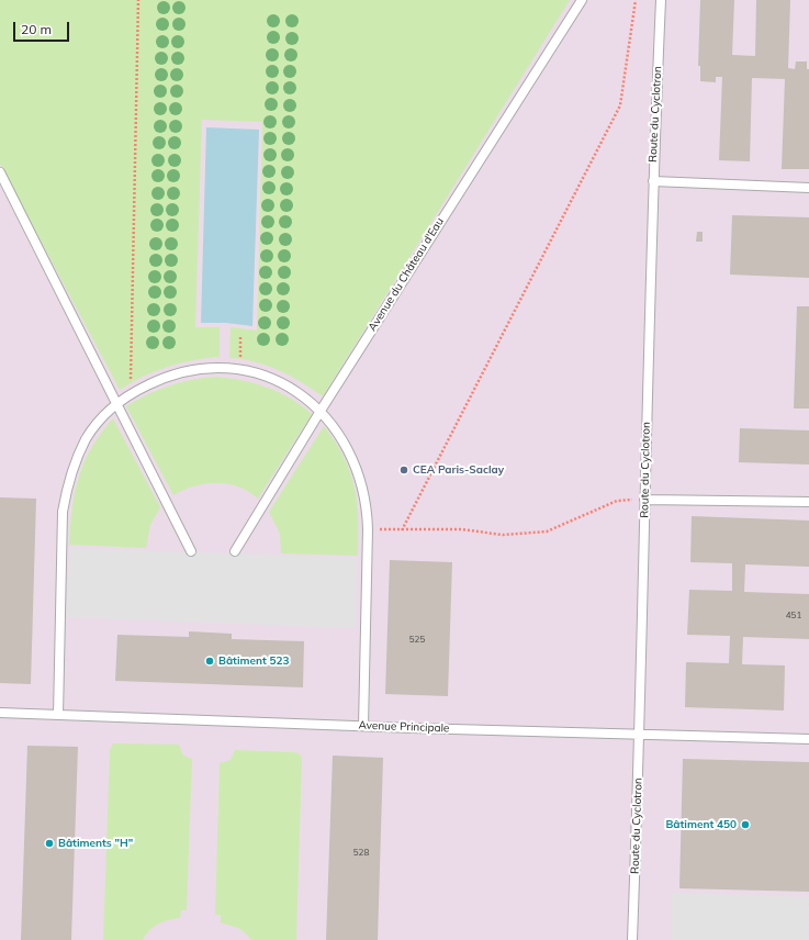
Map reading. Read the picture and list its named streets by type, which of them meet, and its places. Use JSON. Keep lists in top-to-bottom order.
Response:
{
  "streets": {
    "lane": ["Route du Cyclotron", "Avenue du Château d'Eau", "Avenue Principale"]
  },
  "crossings": [
    ["Route du Cyclotron", "Avenue Principale"]
  ],
  "places": [
    "CEA Paris-Saclay",
    "Bâtiment 523",
    "Bâtiment 450",
    "Bâtiments \"H\""
  ],
  "house_numbers": ["451", "525", "528"],
  "scale_bar": "20 m"
}
